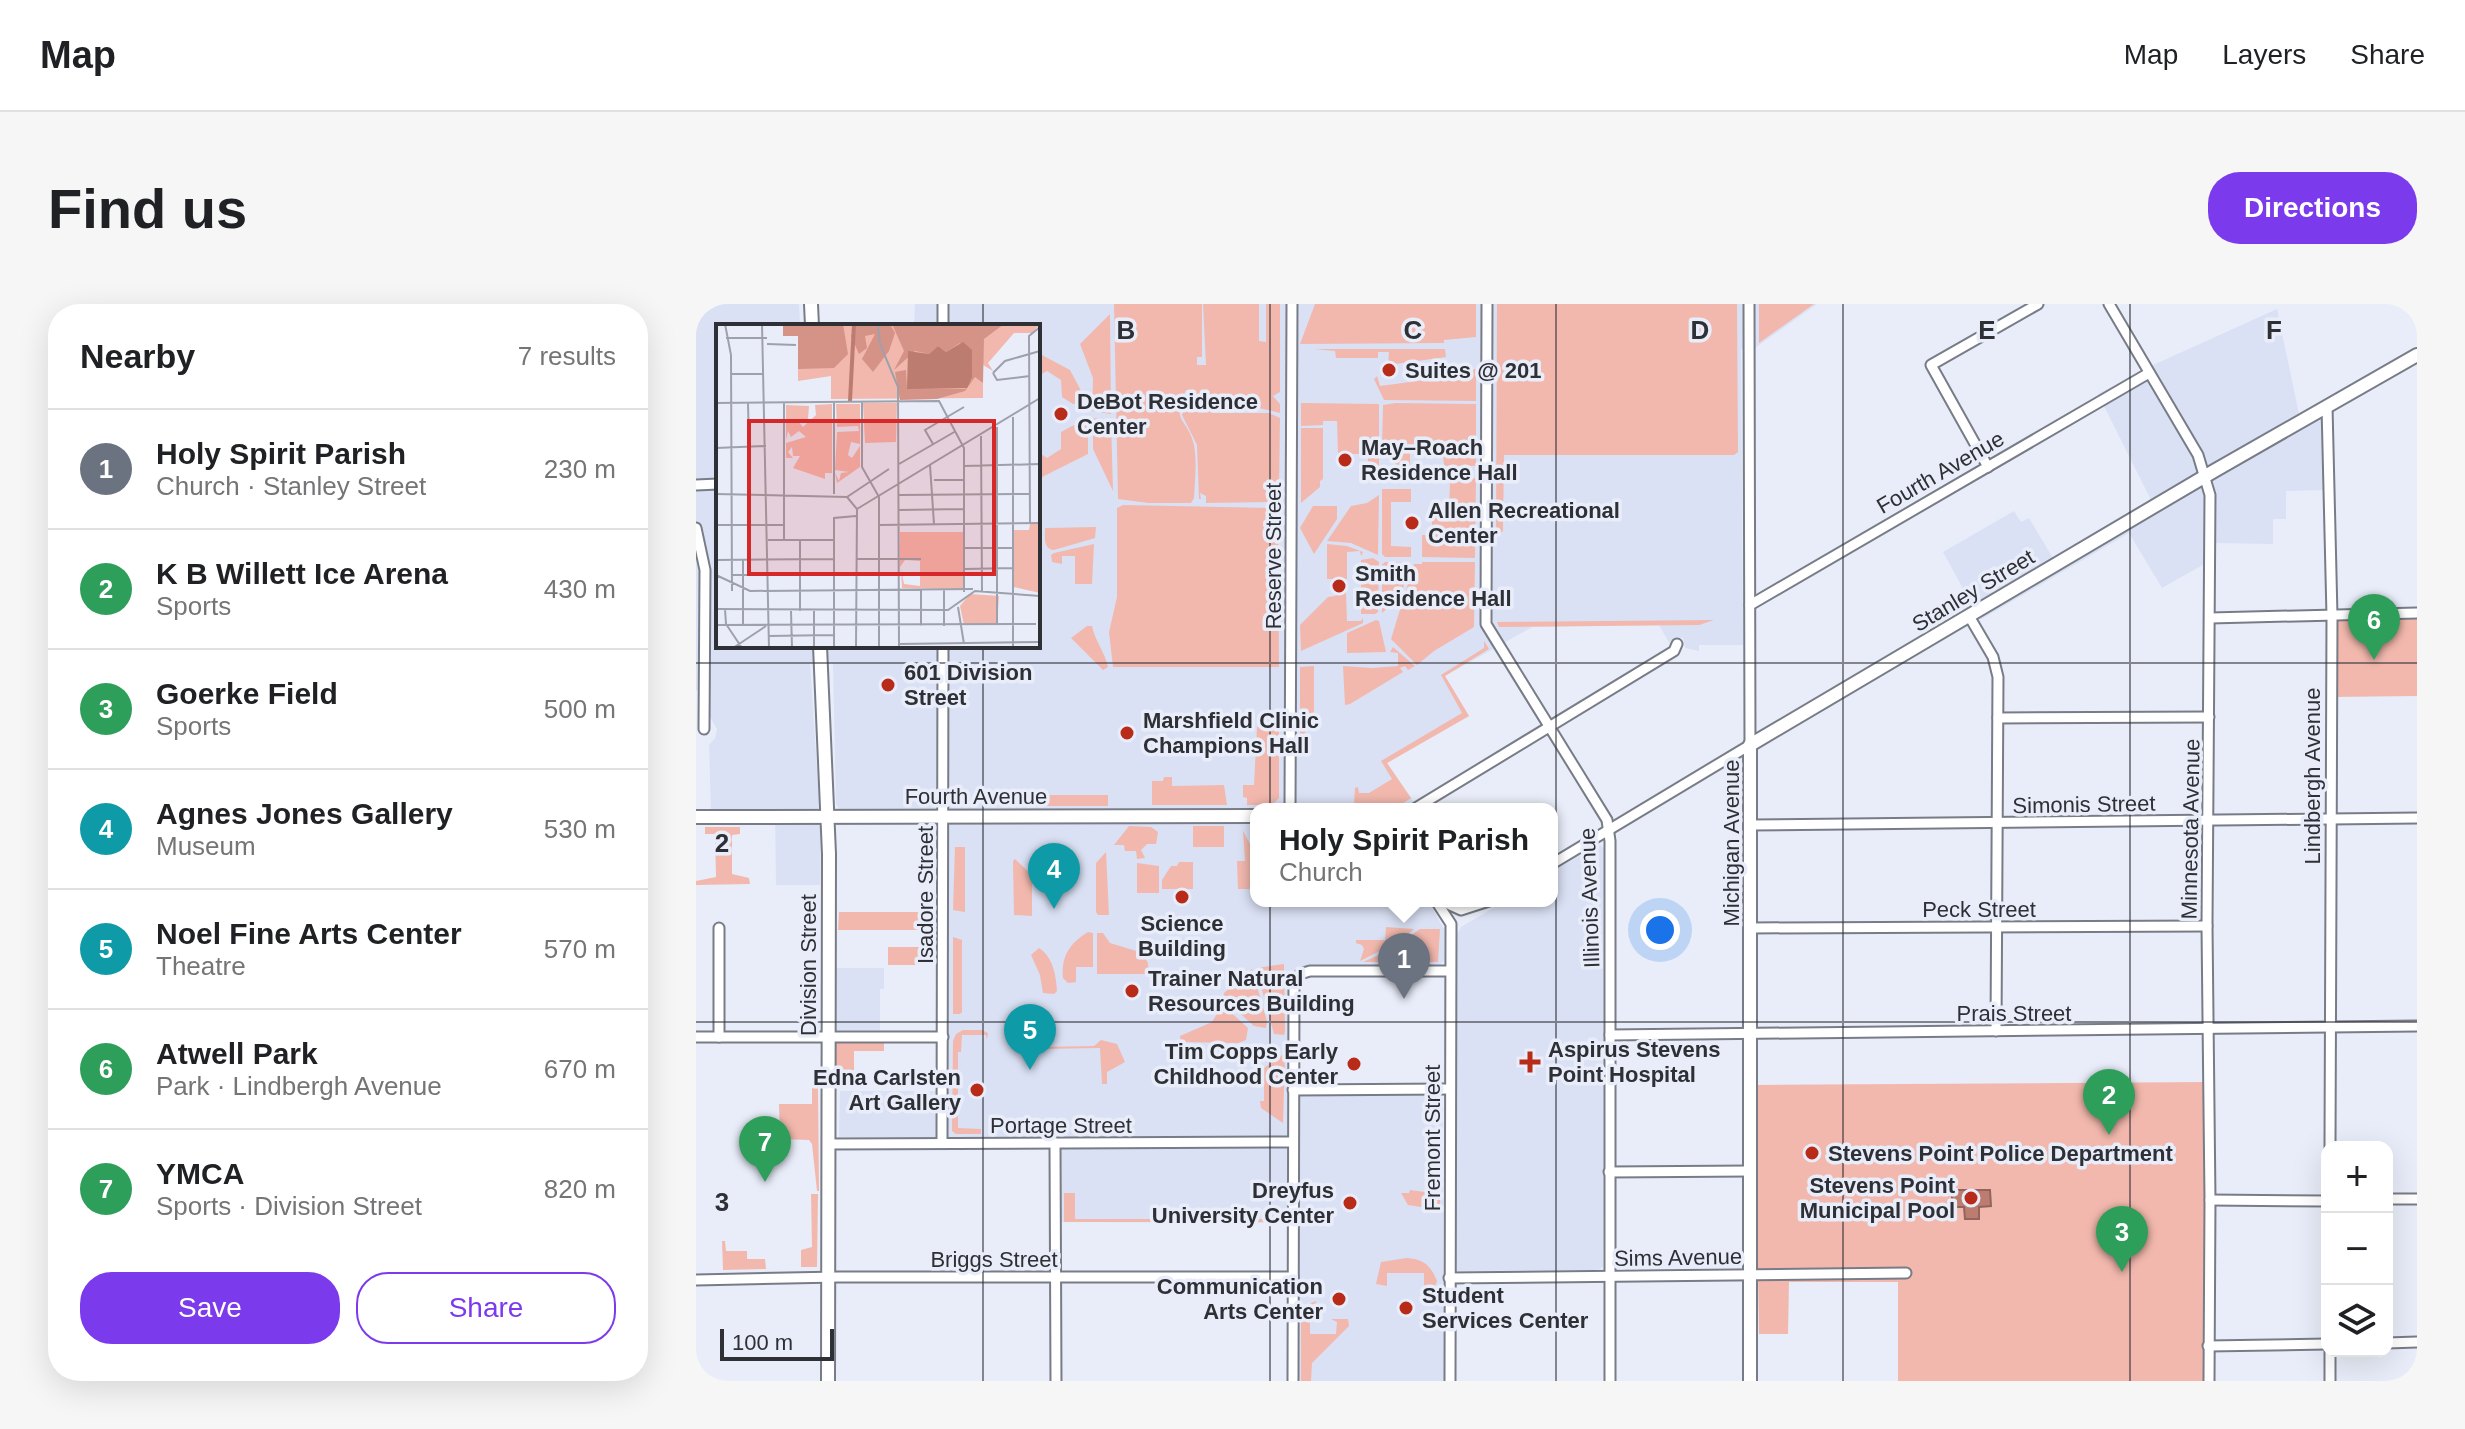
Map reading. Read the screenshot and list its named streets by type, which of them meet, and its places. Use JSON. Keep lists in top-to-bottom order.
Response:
{
  "streets": {
    "street": [
      "Fourth Avenue",
      "Reserve Street",
      "Stanley Street",
      "Lindbergh Avenue",
      "Simonis Street",
      "Minnesota Avenue",
      "Michigan Avenue",
      "Isadore Street",
      "Illinois Avenue",
      "Peck Street",
      "Division Street",
      "Prais Street",
      "Portage Street",
      "Fremont Street",
      "Sims Avenue",
      "Briggs Street"
    ]
  },
  "crossings": [
    ["Fourth Avenue", "Minnesota Avenue"],
    ["Fourth Avenue", "Michigan Avenue"],
    ["Fourth Avenue", "Isadore Street"],
    ["Fourth Avenue", "Division Street"],
    ["Stanley Street", "Lindbergh Avenue"],
    ["Stanley Street", "Minnesota Avenue"],
    ["Stanley Street", "Michigan Avenue"],
    ["Stanley Street", "Illinois Avenue"],
    ["Lindbergh Avenue", "Simonis Street"],
    ["Lindbergh Avenue", "Prais Street"],
    ["Simonis Street", "Minnesota Avenue"],
    ["Simonis Street", "Michigan Avenue"],
    ["Minnesota Avenue", "Peck Street"],
    ["Minnesota Avenue", "Prais Street"],
    ["Michigan Avenue", "Peck Street"],
    ["Michigan Avenue", "Prais Street"],
    ["Michigan Avenue", "Sims Avenue"],
    ["Isadore Street", "Portage Street"],
    ["Illinois Avenue", "Prais Street"],
    ["Illinois Avenue", "Sims Avenue"],
    ["Division Street", "Portage Street"],
    ["Division Street", "Briggs Street"],
    ["Fremont Street", "Sims Avenue"]
  ],
  "places": {
    "other": [
      "Suites @ 201",
      "DeBot Residence Center",
      "May–Roach Residence Hall",
      "Allen Recreational Center",
      "Smith Residence Hall",
      "601 Division Street",
      "Marshfield Clinic Champions Hall",
      "Science Building",
      "Trainer Natural Resources Building",
      "Tim Copps Early Childhood Center",
      "Edna Carlsten Art Gallery",
      "Stevens Point Police Department",
      "Stevens Point Municipal Pool",
      "Dreyfus University Center",
      "Communication Arts Center",
      "Student Services Center"
    ],
    "health": ["Aspirus Stevens Point Hospital"]
  },
  "scale_bar": "100 m",
  "page": {
    "header": "Map",
    "nav": ["Map", "Layers", "Share"],
    "buttons": [
      "Directions",
      ["Save", "Share"]
    ],
    "title": "Find us",
    "heading": ["Nearby", "7 results"],
    "list": [
      {
        "mark": "1",
        "name": "Holy Spirit Parish",
        "note": "Church · Stanley Street",
        "value": "230 m"
      },
      {
        "mark": "2",
        "name": "K B Willett Ice Arena",
        "note": "Sports",
        "value": "430 m"
      },
      {
        "mark": "3",
        "name": "Goerke Field",
        "note": "Sports",
        "value": "500 m"
      },
      {
        "mark": "4",
        "name": "Agnes Jones Gallery",
        "note": "Museum",
        "value": "530 m"
      },
      {
        "mark": "5",
        "name": "Noel Fine Arts Center",
        "note": "Theatre",
        "value": "570 m"
      },
      {
        "mark": "6",
        "name": "Atwell Park",
        "note": "Park · Lindbergh Avenue",
        "value": "670 m"
      },
      {
        "mark": "7",
        "name": "YMCA",
        "note": "Sports · Division Street",
        "value": "820 m"
      }
    ],
    "pins": [
      "6",
      "4",
      "1",
      "5",
      "2",
      "7",
      "3"
    ],
    "popup": ["Holy Spirit Parish", "Church"],
    "map_buttons": ["+", "−"],
    "scale": "100 m"
  },
  "grid": {
    "columns": [
      "B",
      "C",
      "D",
      "E",
      "F"
    ],
    "rows": ["2", "3"]
  }
}
